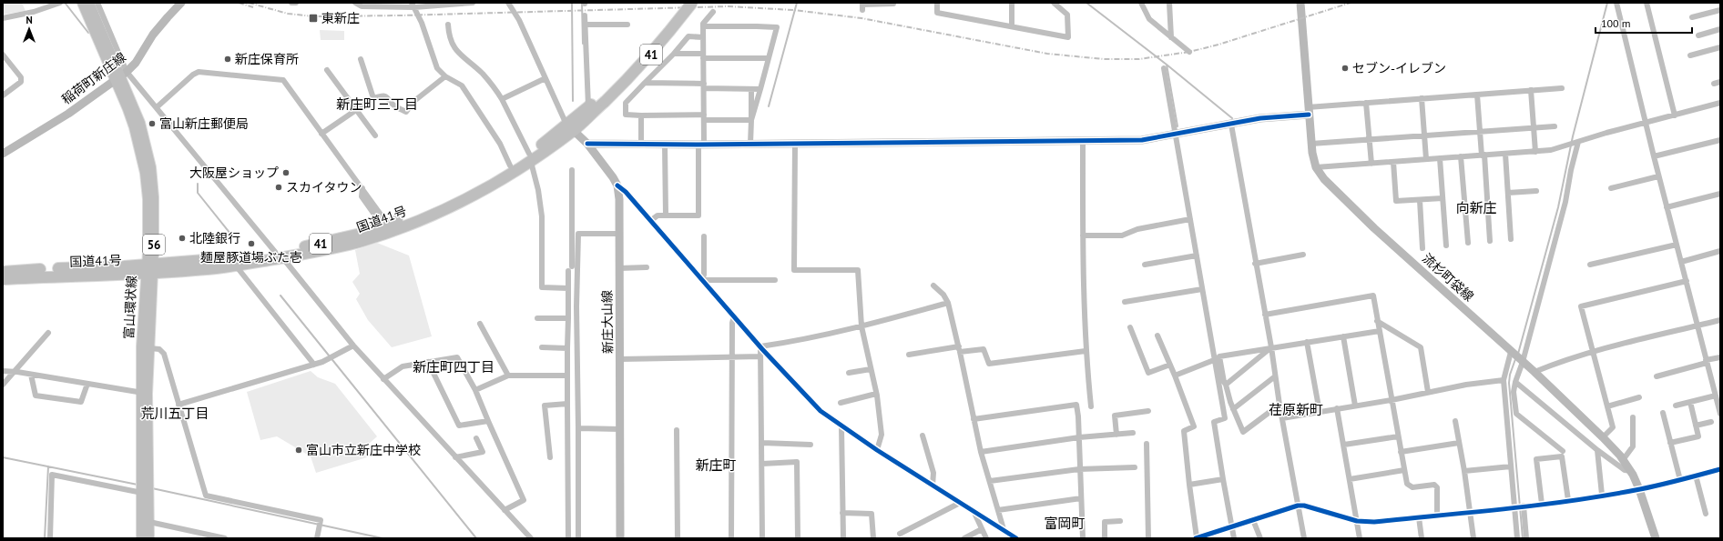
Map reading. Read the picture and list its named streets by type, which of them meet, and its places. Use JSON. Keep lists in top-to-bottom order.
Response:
{
  "streets": {
    "highway": ["41", "国道41号"],
    "main road": [
      "稲荷町新庄線",
      "56",
      "流杉町袋線",
      "富山環状線",
      "新庄大山線"
    ]
  },
  "crossings": [
    ["稲荷町新庄線", "富山環状線"],
    ["国道41号", "富山環状線"],
    ["国道41号", "新庄大山線"]
  ],
  "districts": [
    "新庄町三丁目",
    "向新庄",
    "新庄町四丁目",
    "荏原新町",
    "荒川五丁目",
    "新庄町",
    "富岡町"
  ],
  "places": {
    "transit": ["東新庄"],
    "other": [
      "新庄保育所",
      "セブン-イレブン",
      "富山新庄郵便局",
      "大阪屋ショップ",
      "スカイタウン",
      "北陸銀行",
      "麺屋豚道場ぶた壱",
      "富山市立新庄中学校"
    ]
  },
  "scale_bar": "100 m",
  "north": "top"
}
